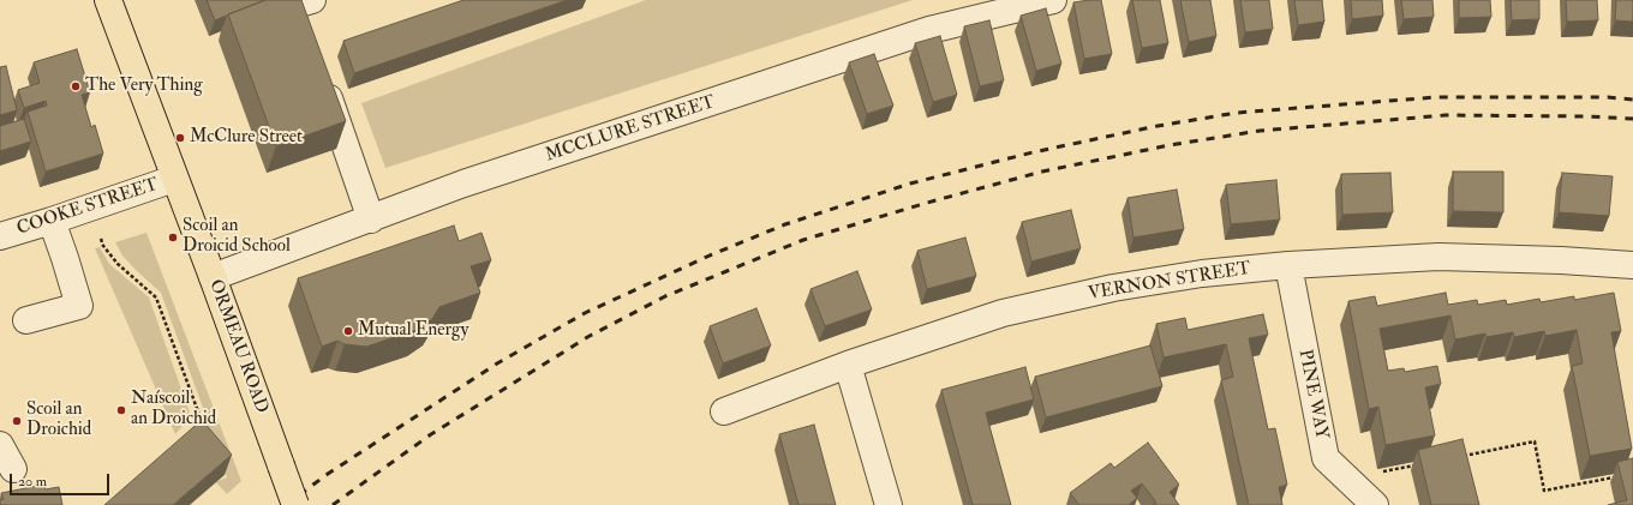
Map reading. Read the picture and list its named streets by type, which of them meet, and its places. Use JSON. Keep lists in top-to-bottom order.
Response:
{
  "streets": {
    "main road": ["ORMEAU ROAD"],
    "street": [
      "MCCLURE STREET",
      "COOKE STREET",
      "VERNON STREET",
      "PINE WAY"
    ]
  },
  "crossings": [
    ["MCCLURE STREET", "ORMEAU ROAD"],
    ["COOKE STREET", "ORMEAU ROAD"],
    ["VERNON STREET", "PINE WAY"]
  ],
  "places": [
    "The Very Thing",
    "McClure Street",
    "Scoil an Droicid School",
    "Mutual Energy",
    "Naíscoil an Droichid",
    "Scoil an Droichid"
  ],
  "scale_bar": "20 m"
}
